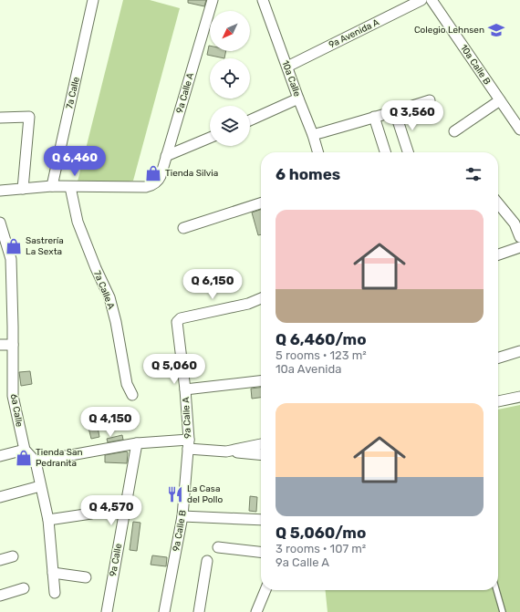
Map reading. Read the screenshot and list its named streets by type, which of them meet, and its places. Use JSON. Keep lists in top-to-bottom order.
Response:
{
  "streets": {
    "street": [
      "9a Avenida A",
      "10a Calle B",
      "10a Calle",
      "7a Calle",
      "9a Calle A",
      "7a Calle A",
      "6a Calle",
      "9a Calle B",
      "9a Calle"
    ]
  },
  "crossings": [
    ["9a Avenida A", "10a Calle"],
    ["9a Calle A", "7a Calle A"],
    ["9a Calle A", "9a Calle B"]
  ],
  "places": {
    "school or university": ["Colegio Lehnsen"],
    "shop": ["Tienda Silvia", "Sastrería La Sexta", "Tienda San Pedranita"],
    "restaurant": ["La Casa del Pollo"]
  },
  "north": "bottom left",
  "page": {
    "price": [
      "Q 3,560",
      "Q 6,460",
      "Q 6,150",
      "Q 5,060",
      "Q 4,150",
      "Q 4,570"
    ],
    "heading": "6 homes",
    "list": [
      {
        "name": "Q 6,460/mo",
        "note": "5 rooms · 123 m² · 10a Avenida"
      },
      {
        "name": "Q 5,060/mo",
        "note": "3 rooms · 107 m² · 9a Calle A"
      }
    ]
  }
}
